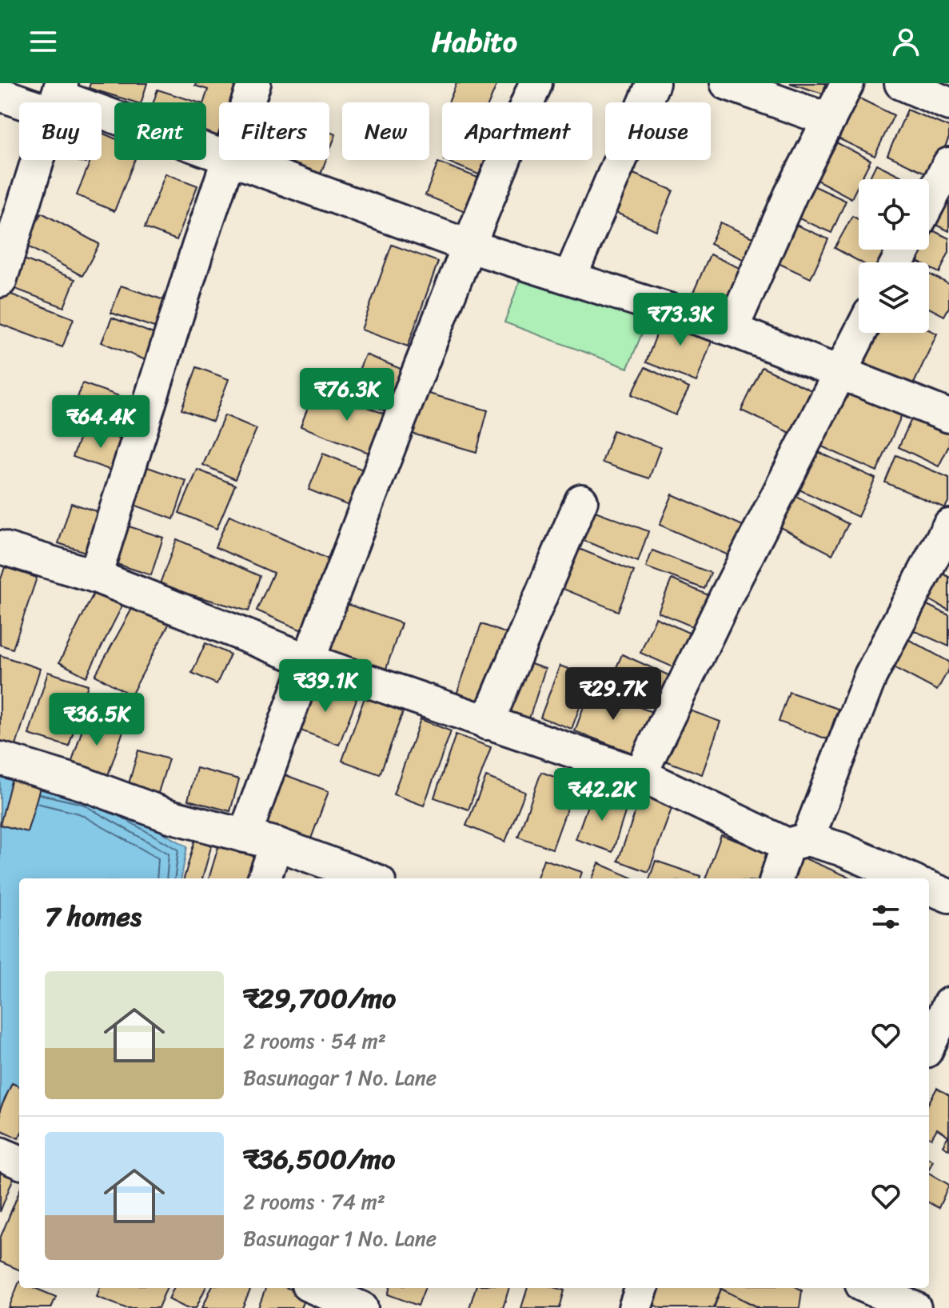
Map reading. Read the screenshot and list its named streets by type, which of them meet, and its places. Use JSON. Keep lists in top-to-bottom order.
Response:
{
  "page": {
    "header": "Habito",
    "chip": [
      "Buy",
      "Rent",
      "Filters",
      "New",
      "Apartment",
      "House"
    ],
    "price": [
      "₹73.3K",
      "₹76.3K",
      "₹64.4K",
      "₹39.1K",
      "₹29.7K",
      "₹36.5K",
      "₹42.2K"
    ],
    "heading": "7 homes",
    "list": [
      {
        "name": "₹29,700/mo",
        "note": "2 rooms · 54 m² · Basunagar 1 No. Lane"
      },
      {
        "name": "₹36,500/mo",
        "note": "2 rooms · 74 m² · Basunagar 1 No. Lane"
      }
    ]
  }
}
